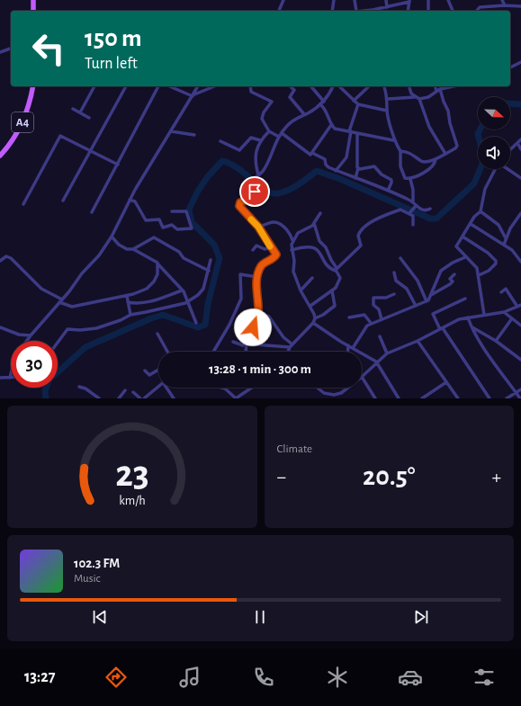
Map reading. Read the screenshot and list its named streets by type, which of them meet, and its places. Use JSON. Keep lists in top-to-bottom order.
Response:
{
  "streets": {
    "main road": ["A4"]
  },
  "north": "right",
  "page": {
    "turn": ["150 m", "Turn left"],
    "limit": "30",
    "trip": "13:28 · 1 min · 300 m",
    "tile": "Climate",
    "heat": ["−", "20.5°", "+"],
    "song": ["102.3 FM", "Music"],
    "tabs": "13:27",
    "gauge": ["23", "km/h"]
  }
}
